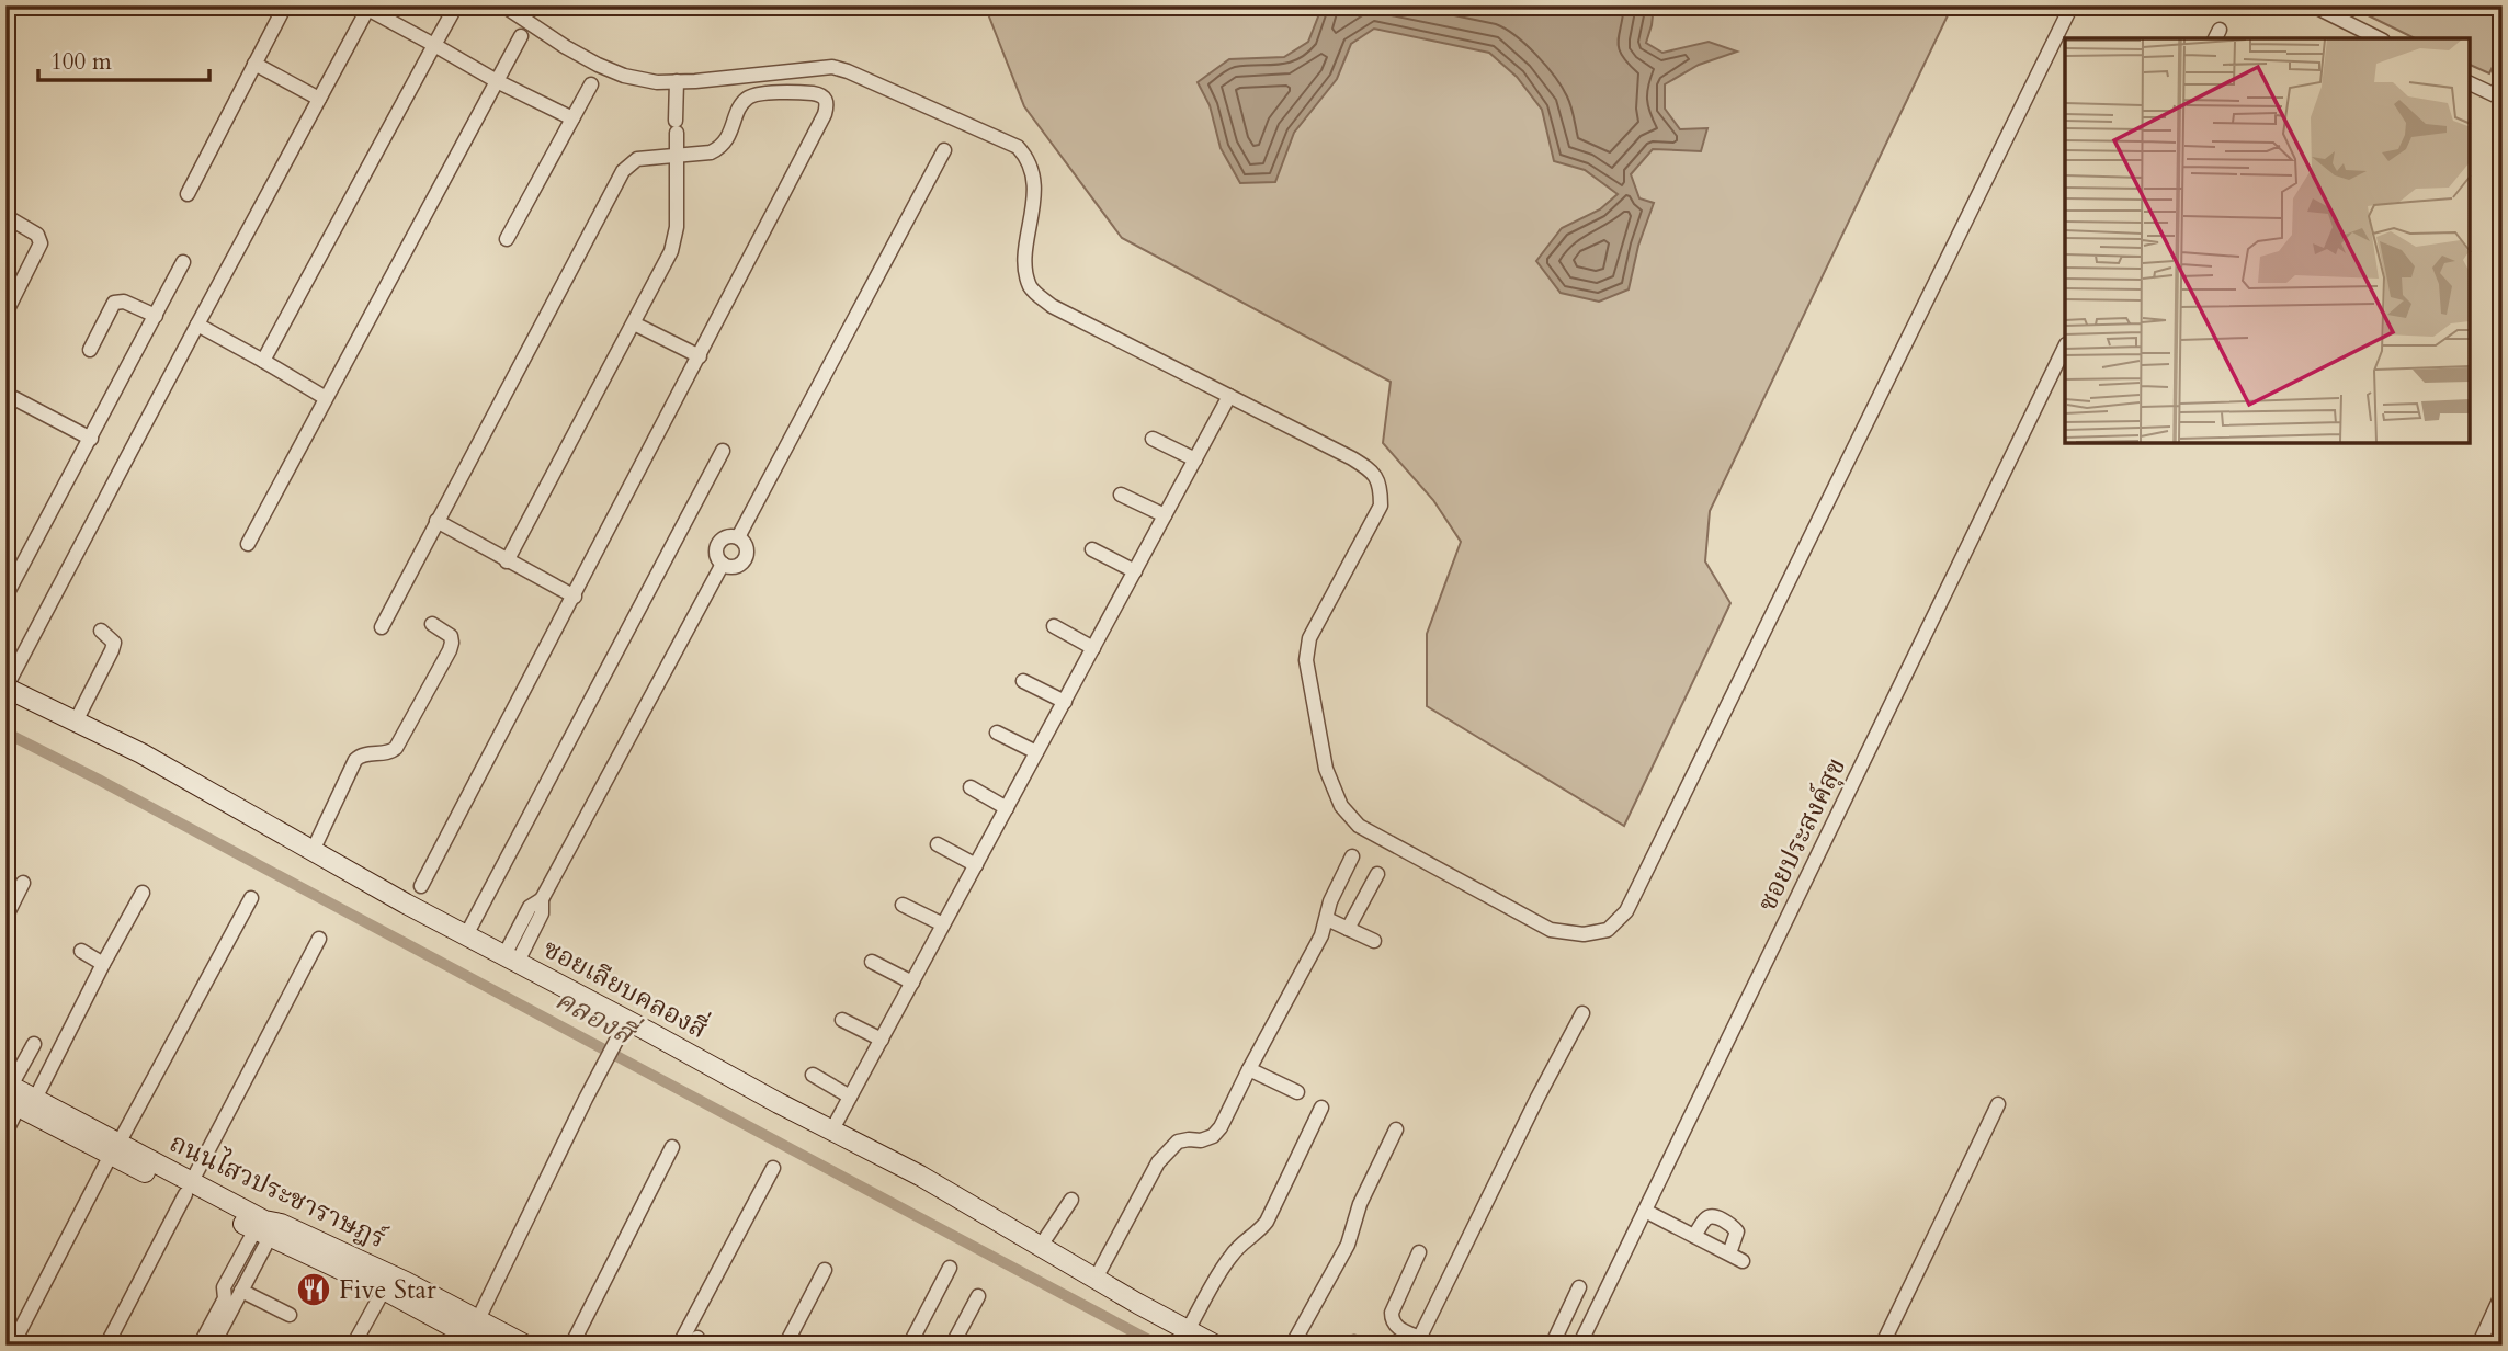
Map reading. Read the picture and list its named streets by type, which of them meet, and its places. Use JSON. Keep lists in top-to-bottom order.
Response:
{
  "streets": {
    "street": ["ซอยประสงค์สุข", "ซอยเลียบคลองสี่", "ถนนไสวประชาราษฎร์"]
  },
  "water": ["คลองสี่"],
  "places": {
    "restaurant": ["Five Star"]
  },
  "scale_bar": "100 m"
}
